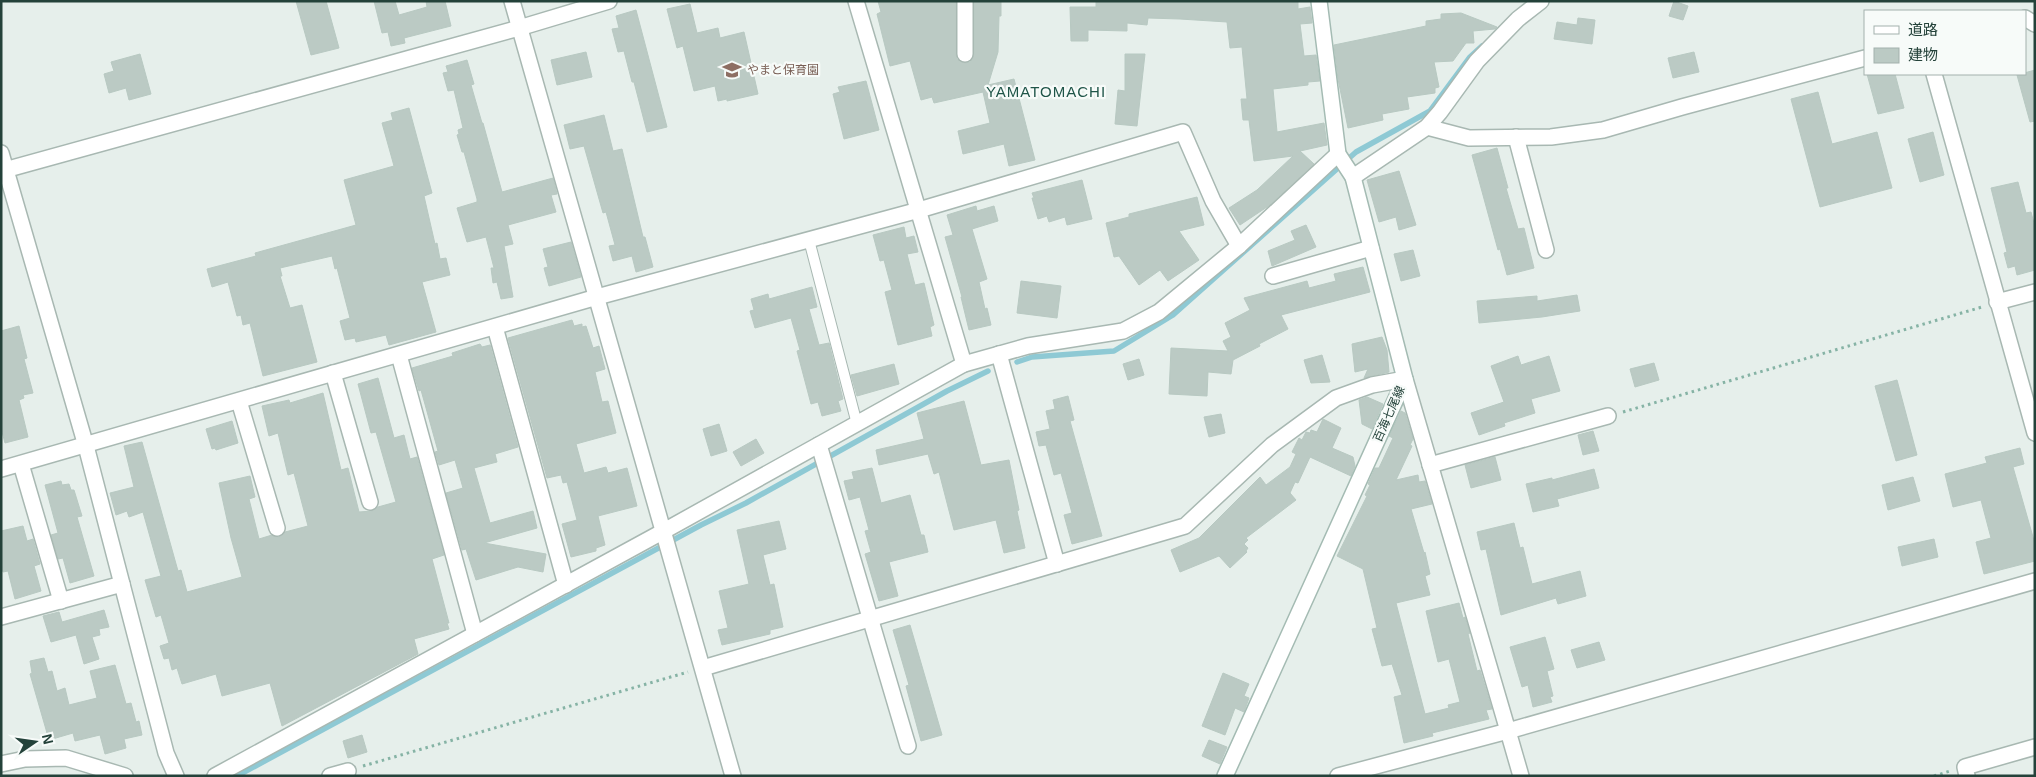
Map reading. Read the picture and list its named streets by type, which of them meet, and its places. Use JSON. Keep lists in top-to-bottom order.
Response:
{
  "streets": {
    "street": ["百海七尾線"]
  },
  "districts": ["YAMATOMACHI"],
  "places": {
    "school or university": ["やまと保育園"]
  },
  "legend": ["道路", "建物"],
  "north": "right"
}
